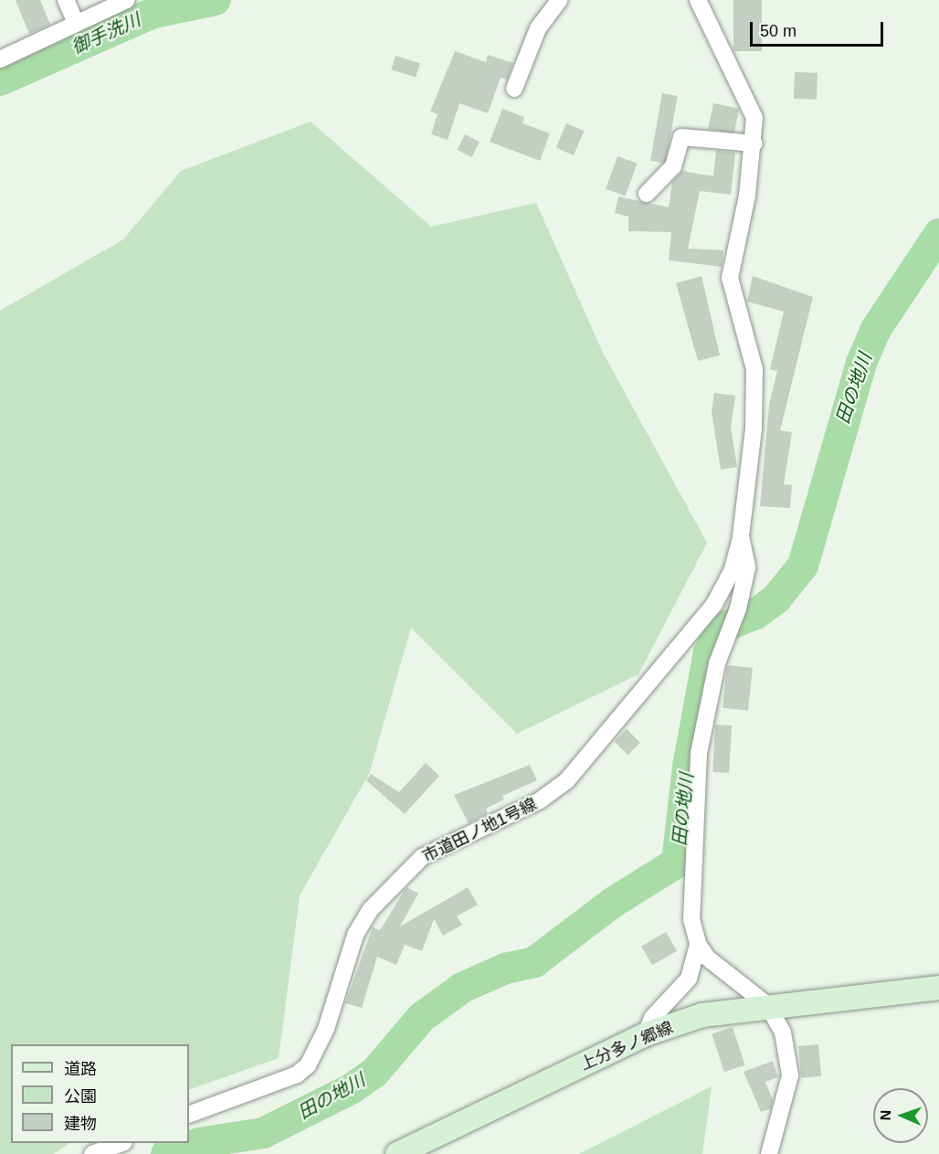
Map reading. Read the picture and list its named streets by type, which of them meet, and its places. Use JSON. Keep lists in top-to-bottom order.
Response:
{
  "streets": {
    "main road": ["上分多ノ郷線"],
    "street": ["市道田ノ地1号線"]
  },
  "water": ["御手洗川", "田の地川"],
  "legend": ["道路", "公園", "建物"],
  "scale_bar": "50 m",
  "north": "left"
}
